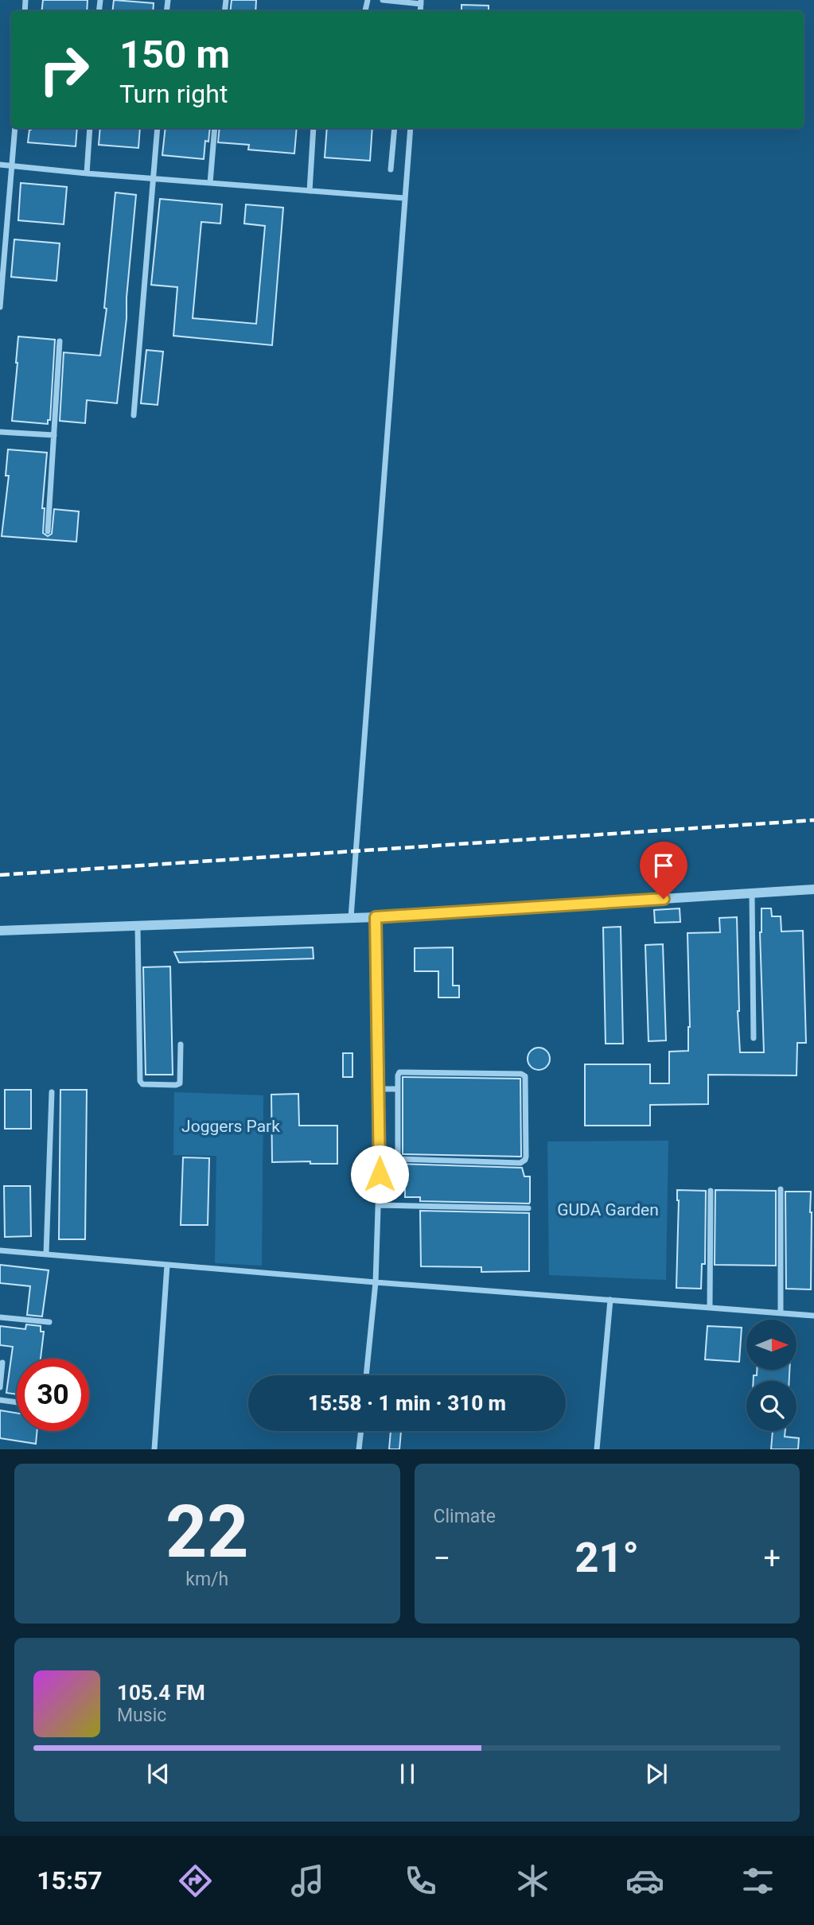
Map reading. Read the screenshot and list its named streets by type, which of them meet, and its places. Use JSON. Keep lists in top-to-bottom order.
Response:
{
  "parks": ["Joggers Park", "GUDA Garden"],
  "north": "right",
  "page": {
    "turn": ["150 m", "Turn right"],
    "limit": "30",
    "trip": "15:58 · 1 min · 310 m",
    "tile": [
      ["22", "km/h"],
      "Climate"
    ],
    "heat": ["−", "21°", "+"],
    "song": ["105.4 FM", "Music"],
    "tabs": "15:57"
  }
}
